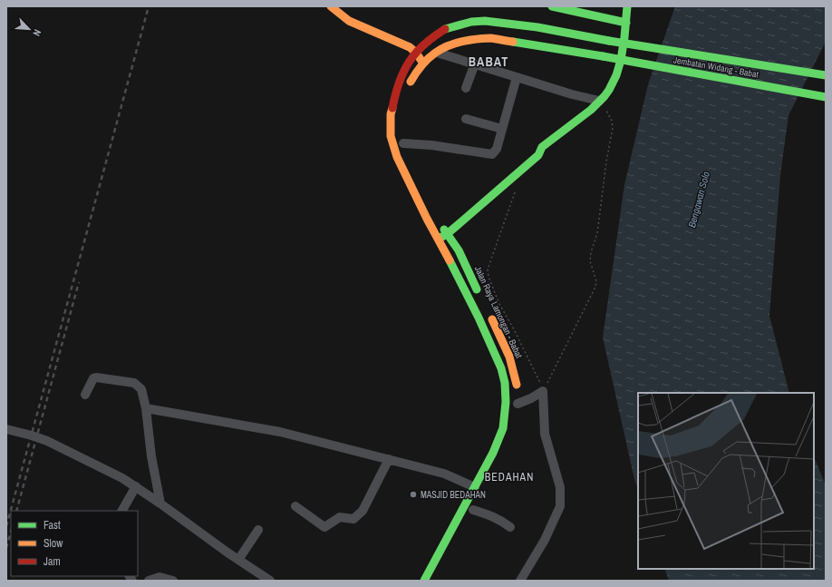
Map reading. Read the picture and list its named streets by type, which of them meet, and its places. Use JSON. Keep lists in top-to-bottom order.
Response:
{
  "streets": {
    "main road": ["Jembatan Widang - Babat", "Jalan Raya Lamongan - Babat"]
  },
  "crossings": [
    ["Jembatan Widang - Babat", "Jalan Raya Lamongan - Babat"]
  ],
  "districts": ["BABAT", "BEDAHAN"],
  "water": ["Bengawan Solo"],
  "places": ["MASJID BEDAHAN"],
  "legend": ["Fast", "Slow", "Jam"],
  "north": "bottom right"
}
